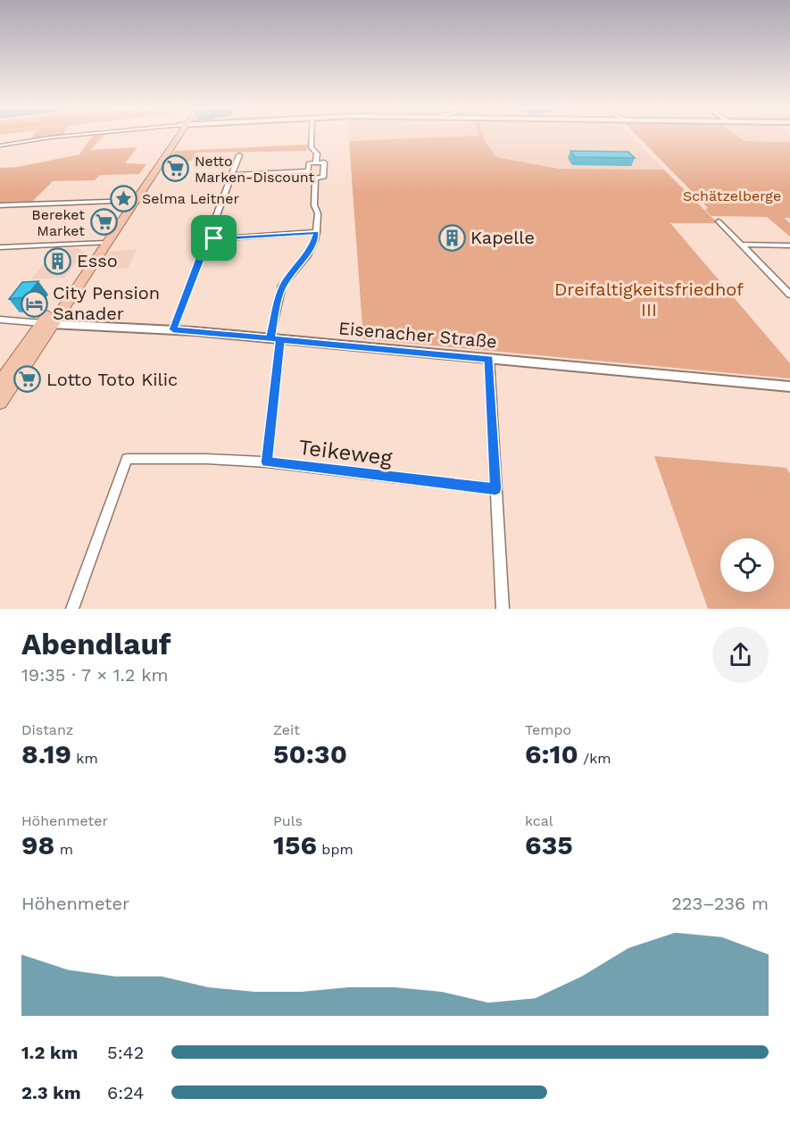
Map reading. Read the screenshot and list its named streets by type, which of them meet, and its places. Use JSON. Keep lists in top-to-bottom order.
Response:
{
  "streets": {
    "street": ["Eisenacher Straße", "Teikeweg"]
  },
  "parks": ["Schätzelberge", "Dreifaltigkeitsfriedhof III"],
  "places": {
    "supermarket": ["Netto Marken-Discount", "Bereket Market", "Lotto Toto Kilic"],
    "place": ["Selma Leitner"],
    "building": ["Kapelle", "Esso"],
    "hotel": ["City Pension Sanader"]
  },
  "page": {
    "heading": ["Abendlauf", "19:35 · 7 × 1.2 km"],
    "stats": [
      ["Distanz", "8.19 km"],
      ["Zeit", "50:30"],
      ["Tempo", "6:10 /km"],
      ["Höhenmeter", "98 m"],
      ["Puls", "156 bpm"],
      ["kcal", "635"]
    ],
    "chart": ["Höhenmeter", "223–236 m"],
    "list": [
      {
        "name": "1.2 km",
        "note": "5:42"
      },
      {
        "name": "2.3 km",
        "note": "6:24"
      }
    ]
  }
}
